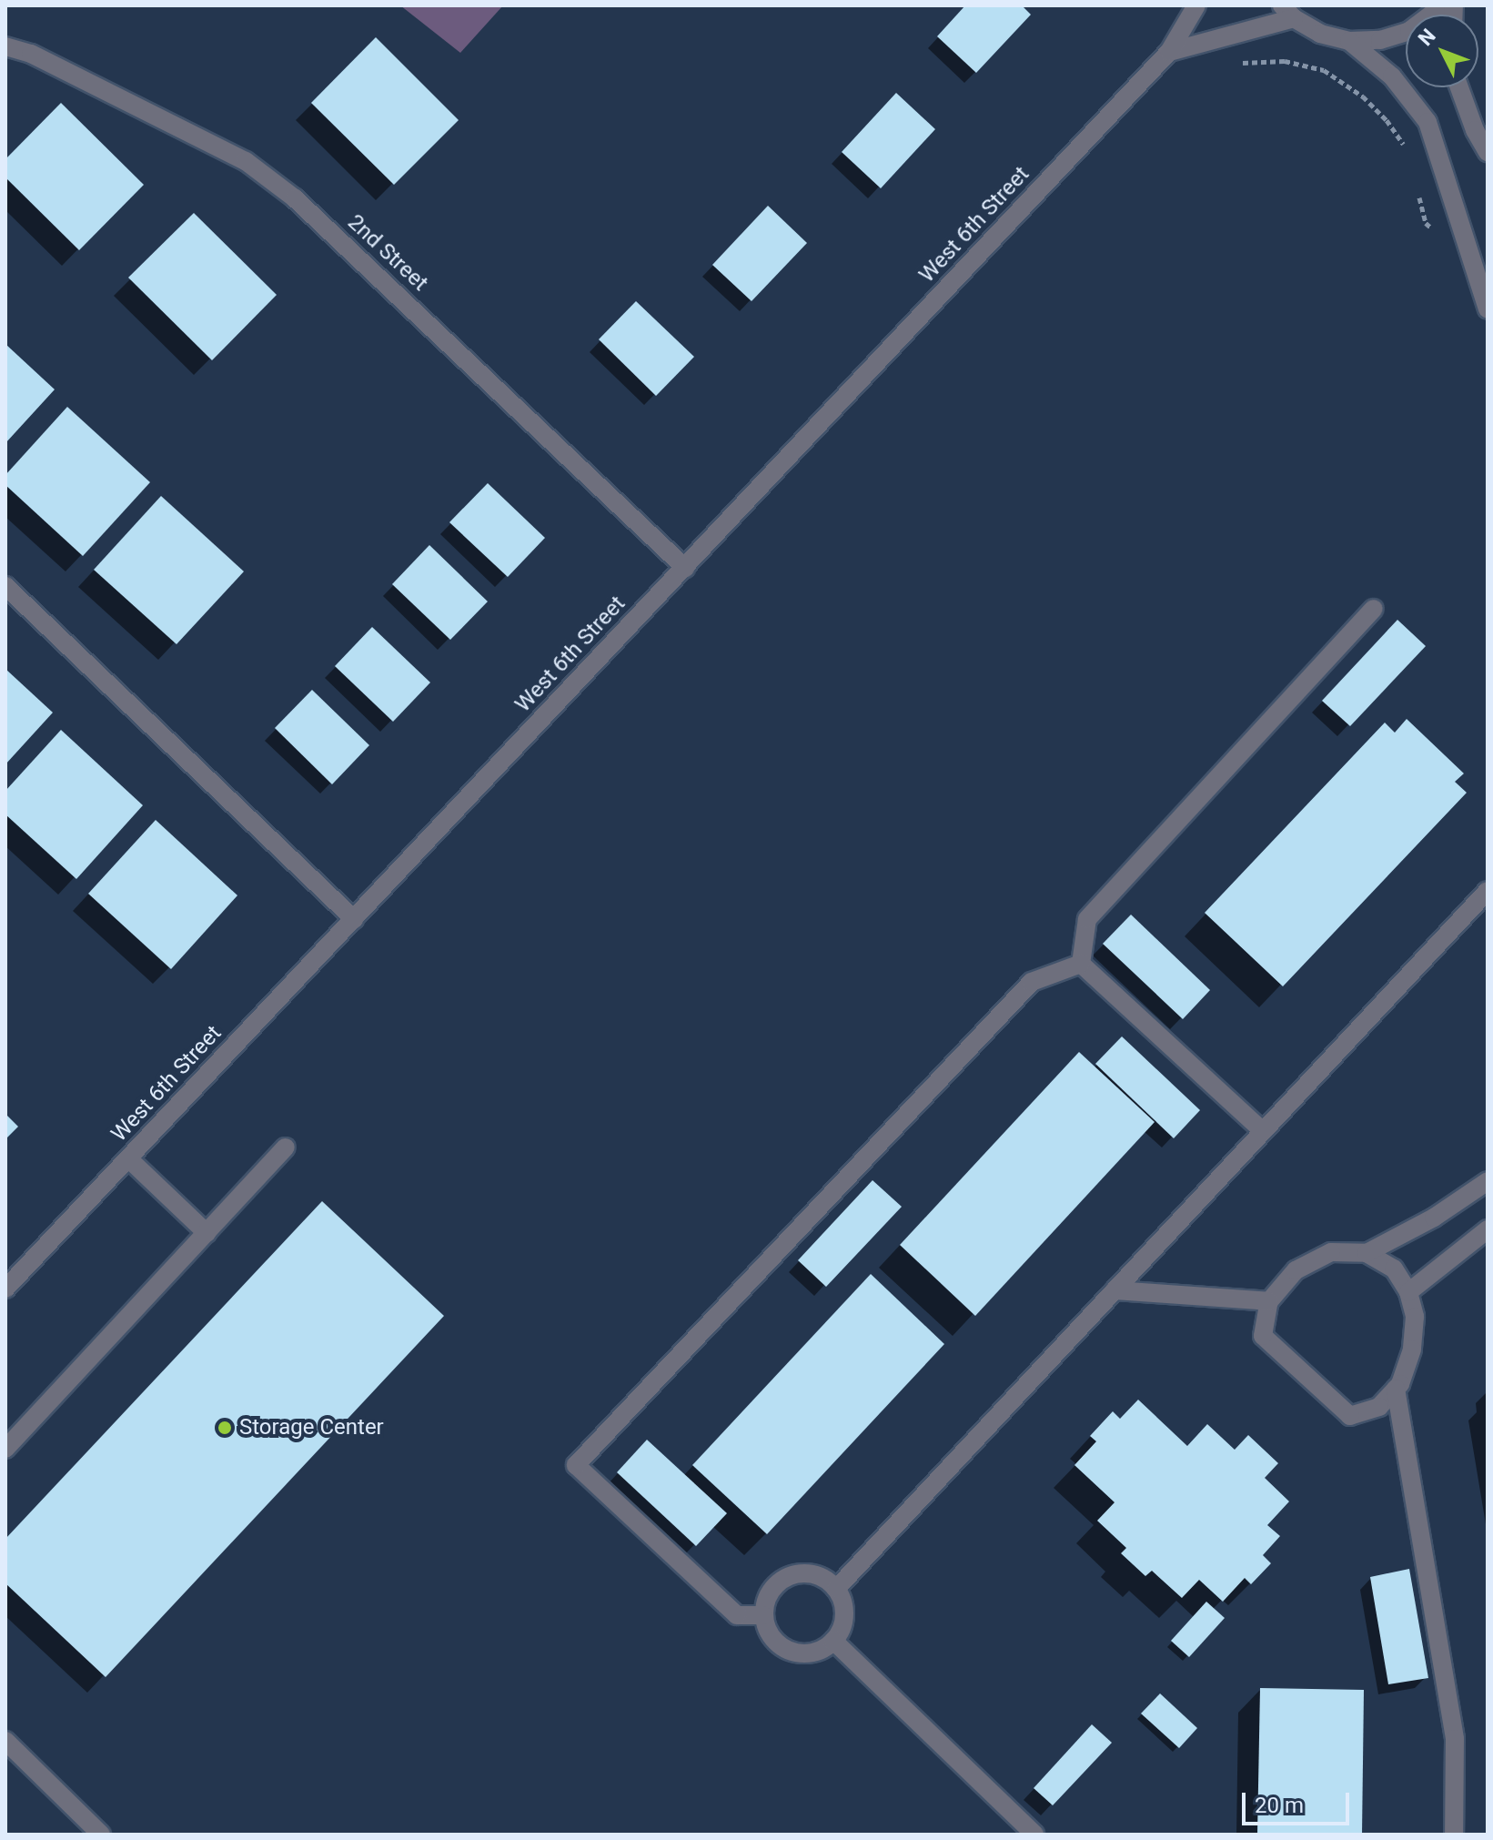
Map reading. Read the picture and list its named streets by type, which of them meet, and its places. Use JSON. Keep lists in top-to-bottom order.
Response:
{
  "streets": {
    "street": ["West 6th Street", "2nd Street"]
  },
  "crossings": [
    ["West 6th Street", "2nd Street"]
  ],
  "places": ["Storage Center"],
  "scale_bar": "20 m",
  "north": "top left"
}
